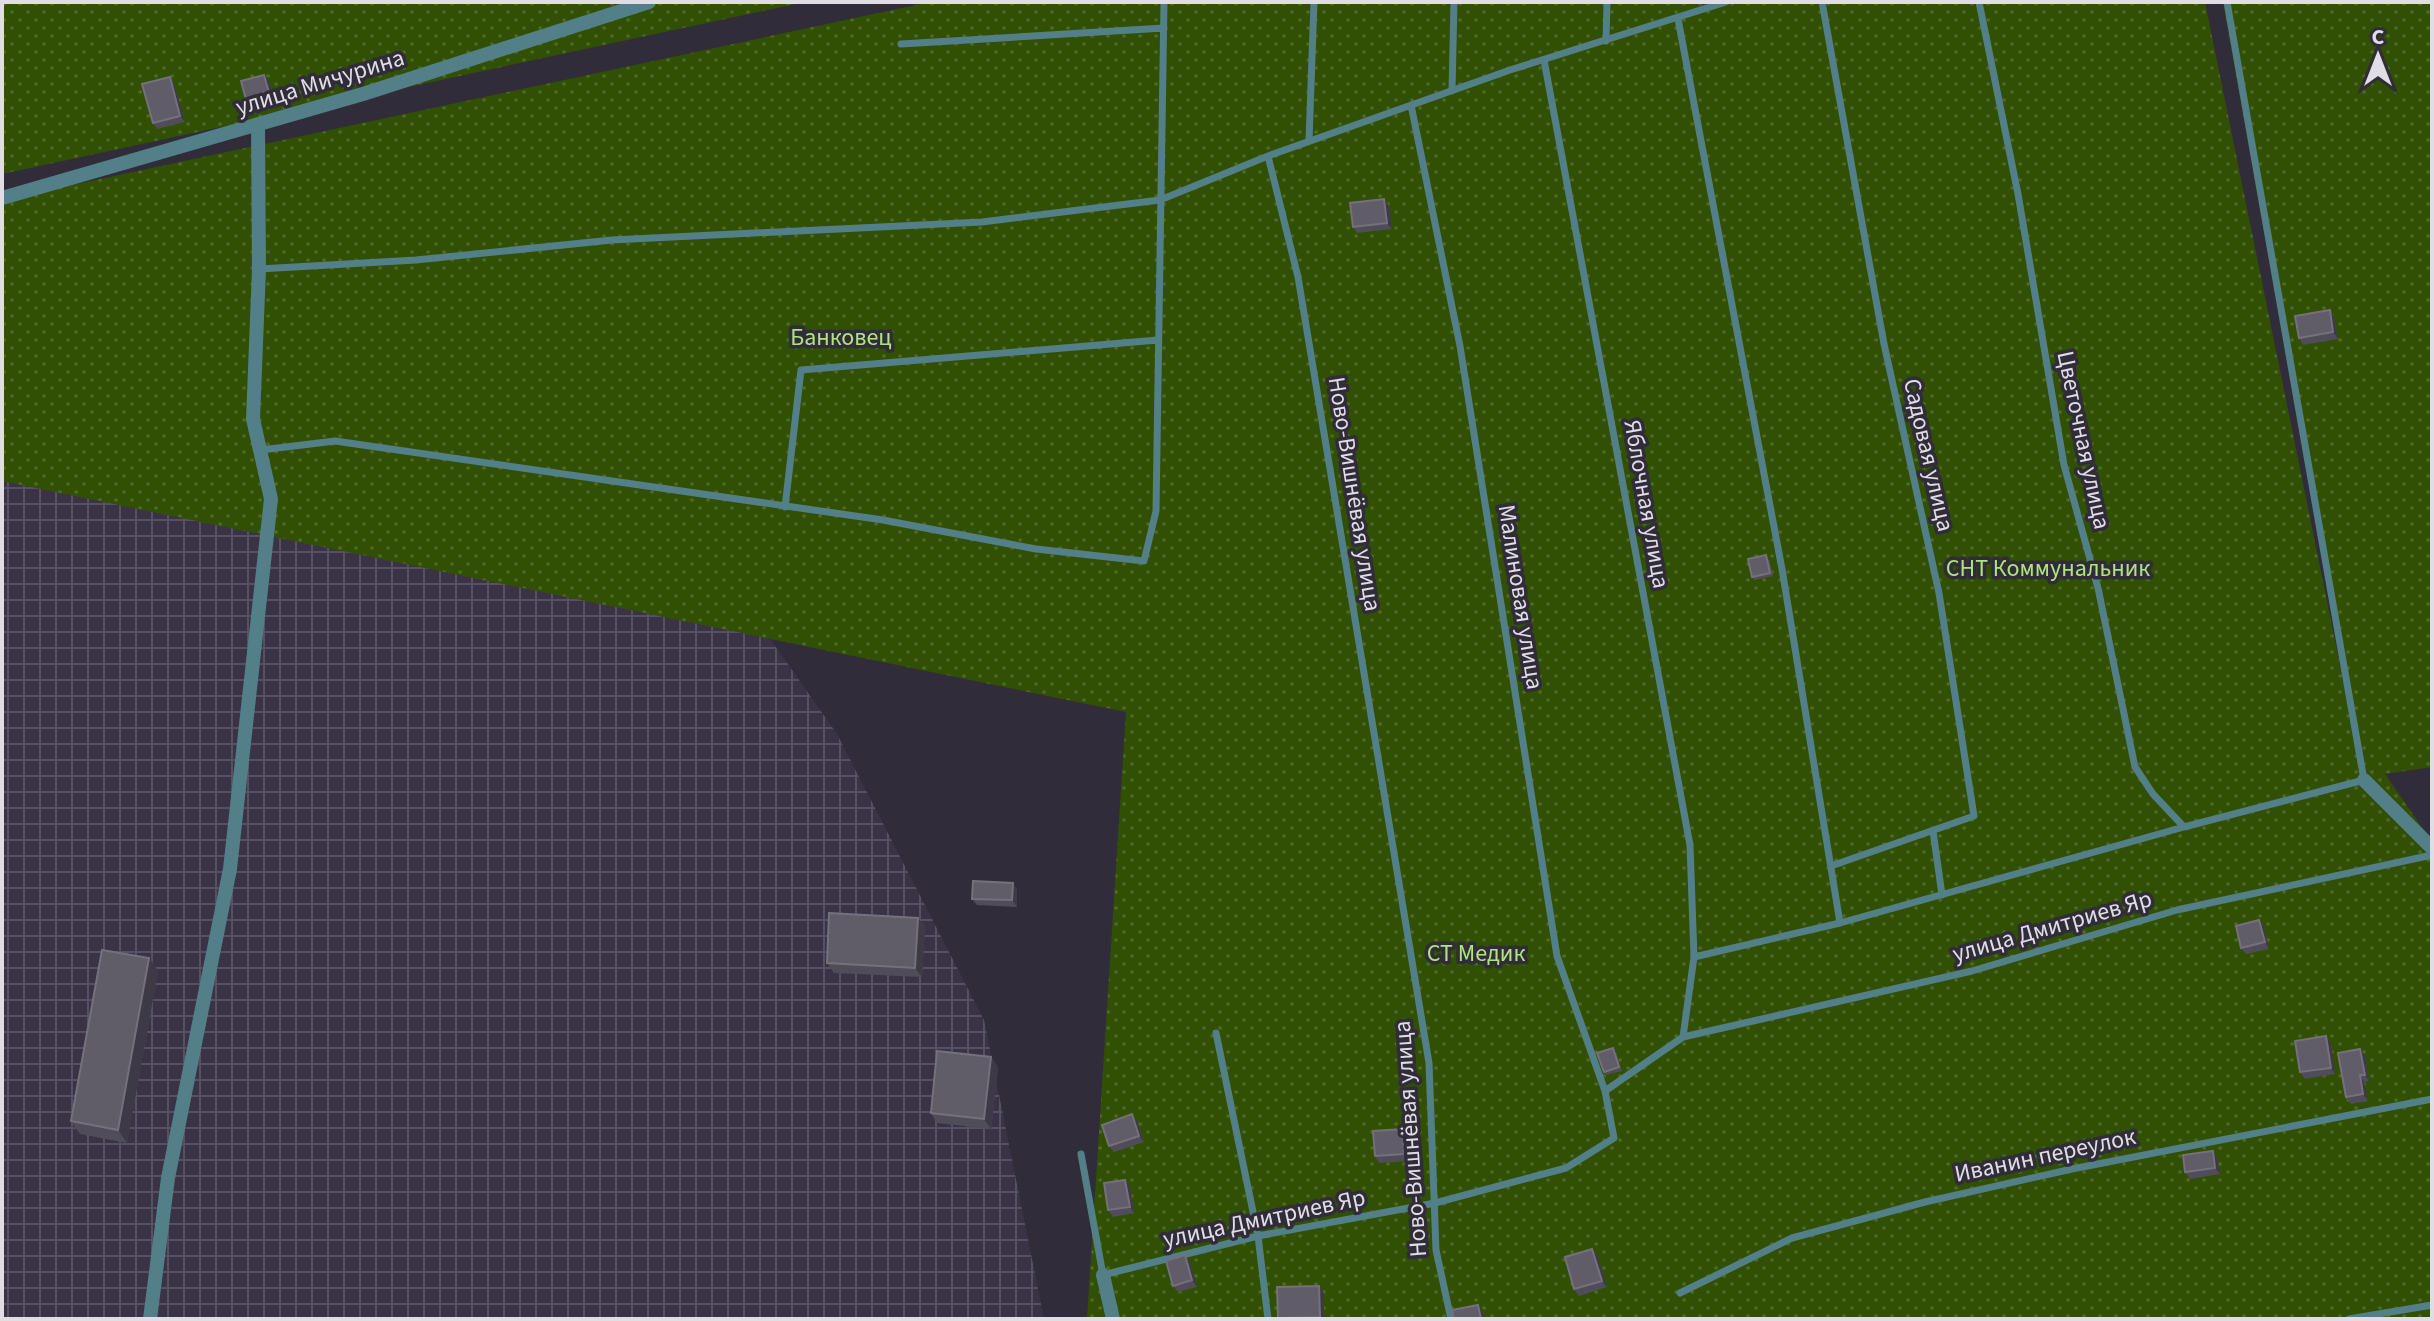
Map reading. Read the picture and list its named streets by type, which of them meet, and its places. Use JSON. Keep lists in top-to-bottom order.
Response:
{
  "streets": {
    "street": ["улица Мичурина"],
    "lane": [
      "Цветочная улица",
      "Садовая улица",
      "Ново-Вишнёвая улица",
      "Яблочная улица",
      "Малиновая улица",
      "улица Дмитриев Яр",
      "Иванин переулок"
    ]
  },
  "crossings": [
    ["Ново-Вишнёвая улица", "улица Дмитриев Яр"],
    ["Малиновая улица", "улица Дмитриев Яр"]
  ],
  "parks": ["Банковец", "СНТ Коммунальник", "СТ Медик"],
  "north": "top"
}
